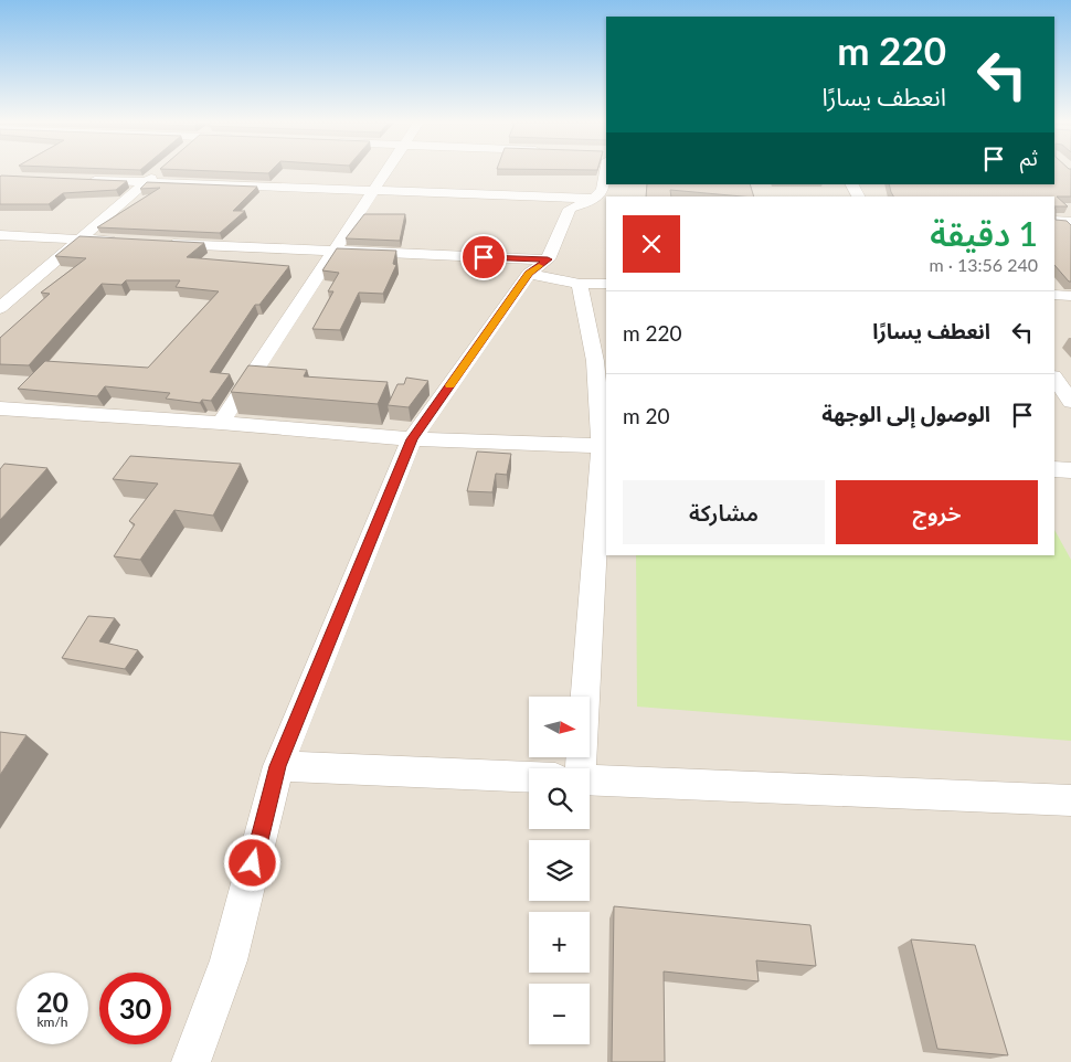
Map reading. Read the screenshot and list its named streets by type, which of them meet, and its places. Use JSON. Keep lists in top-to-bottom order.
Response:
{
  "north": "right",
  "page": {
    "turn": ["220 m", "انعطف يسارًا"],
    "then": "ثم",
    "heading": ["1 دقيقة", "240 m · 13:56"],
    "list": [
      {
        "name": "انعطف يسارًا",
        "value": "220 m"
      },
      {
        "name": "الوصول إلى الوجهة",
        "value": "20 m"
      }
    ],
    "buttons": ["خروج", "مشاركة"],
    "map_buttons": ["+", "−"],
    "speed": "20 km/h",
    "limit": "30"
  }
}
